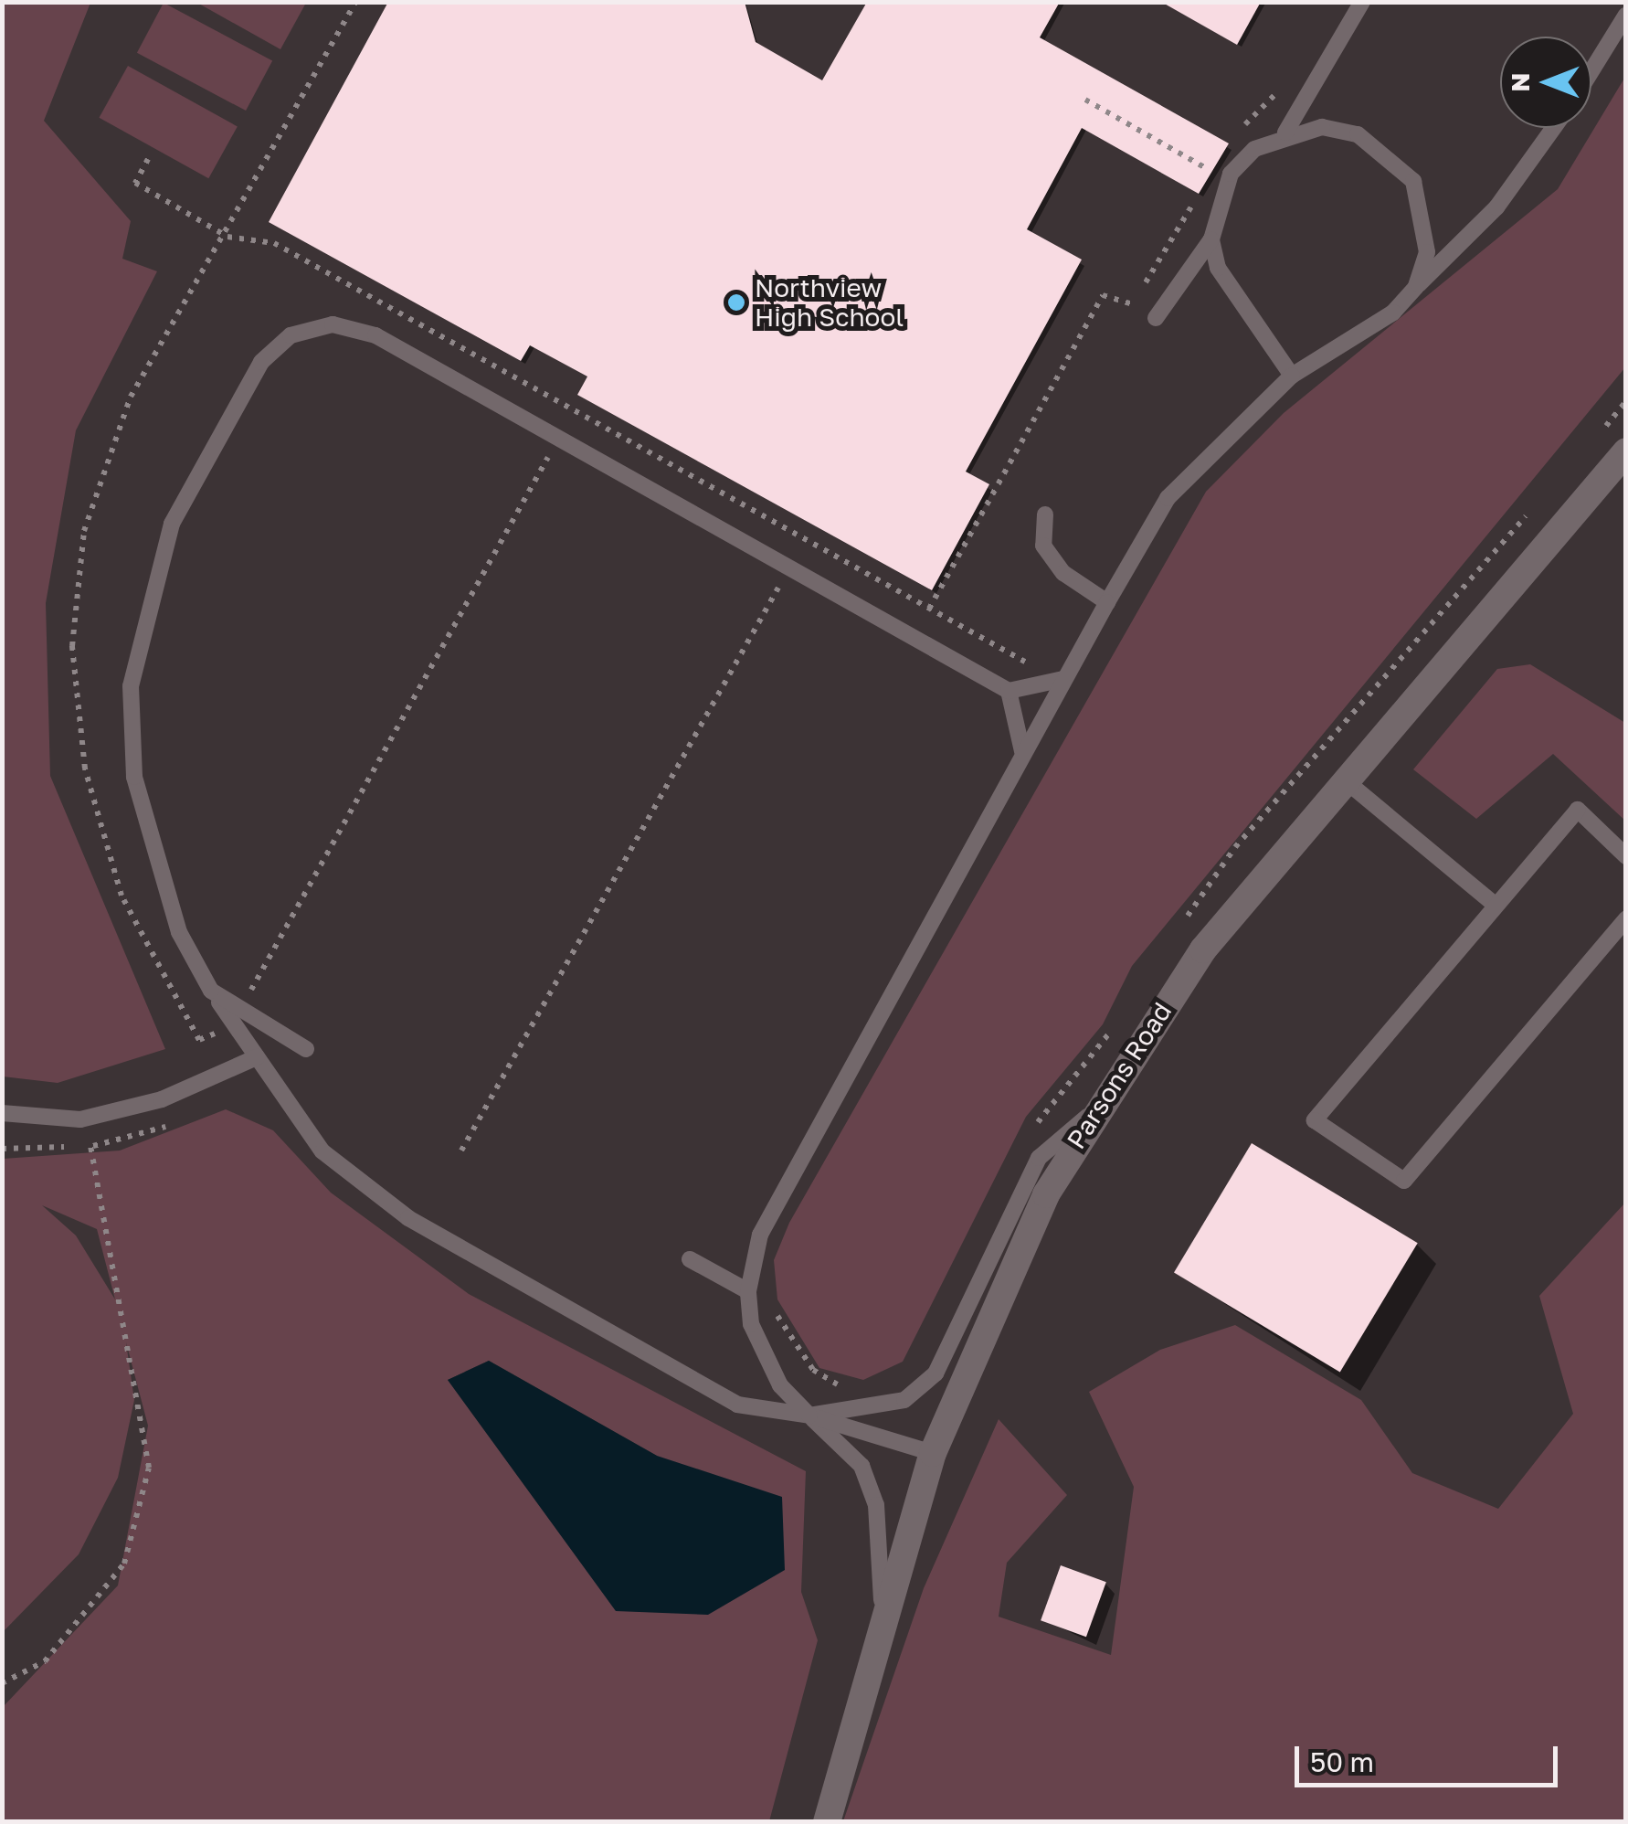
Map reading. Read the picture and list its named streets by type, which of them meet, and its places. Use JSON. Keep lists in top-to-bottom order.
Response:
{
  "streets": {
    "street": ["Parsons Road"]
  },
  "places": ["Northview High School"],
  "scale_bar": "50 m",
  "north": "left"
}
